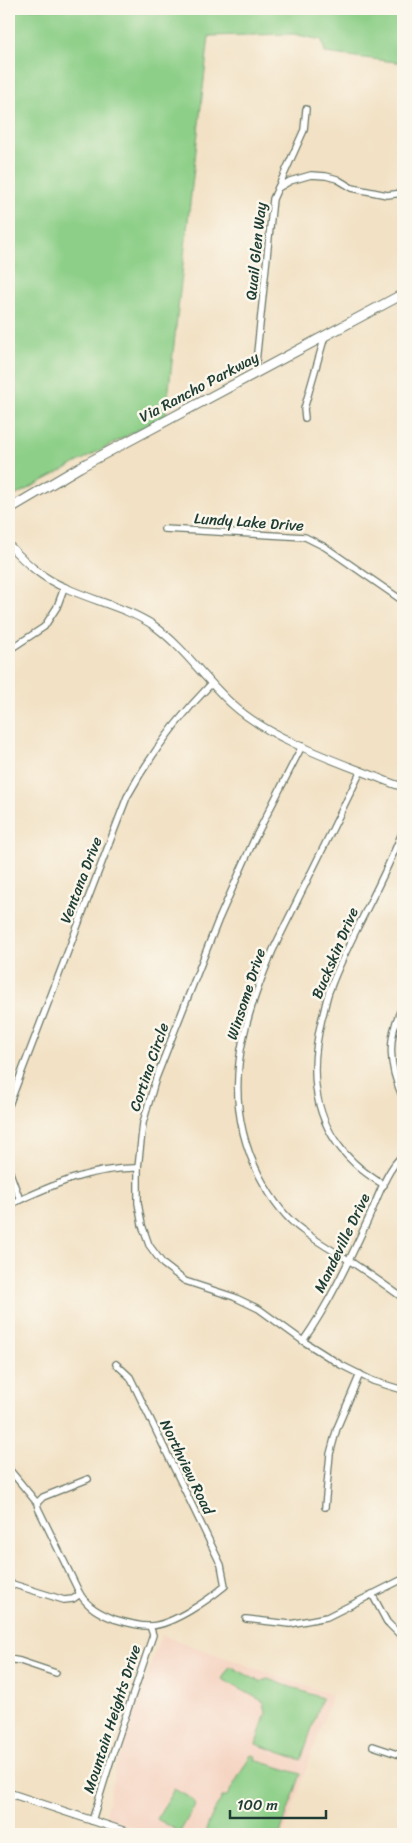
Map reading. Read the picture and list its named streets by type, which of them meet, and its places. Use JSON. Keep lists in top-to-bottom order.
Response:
{
  "streets": {
    "main road": ["Via Rancho Parkway"],
    "street": [
      "Quail Glen Way",
      "Lundy Lake Drive",
      "Ventana Drive",
      "Buckskin Drive",
      "Winsome Drive",
      "Cortina Circle",
      "Mandeville Drive",
      "Northview Road",
      "Mountain Heights Drive"
    ]
  },
  "crossings": [
    ["Quail Glen Way", "Via Rancho Parkway"],
    ["Buckskin Drive", "Mandeville Drive"],
    ["Winsome Drive", "Mandeville Drive"],
    ["Cortina Circle", "Mandeville Drive"],
    ["Northview Road", "Mountain Heights Drive"]
  ],
  "scale_bar": "100 m"
}
